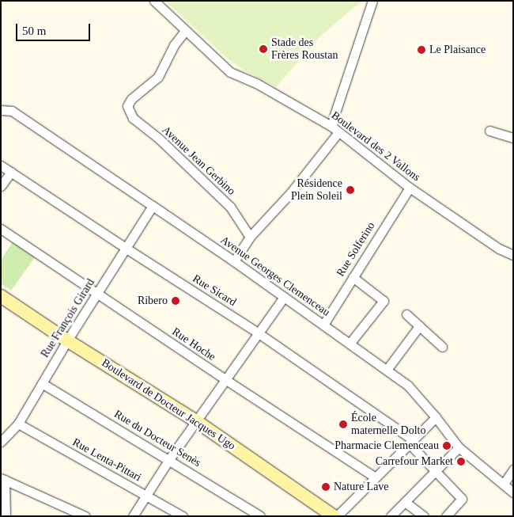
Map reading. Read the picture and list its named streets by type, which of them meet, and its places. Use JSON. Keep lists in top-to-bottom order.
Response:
{
  "streets": {
    "main road": ["Boulevard de Docteur Jacques Ugo"],
    "street": [
      "Boulevard des 2 Vallons",
      "Avenue Jean Gerbino",
      "Rue Solferino",
      "Avenue Georges Clemenceau",
      "Rue Sicard",
      "Rue François Girard",
      "Rue Hoche",
      "Rue du Docteur Senès",
      "Rue Lenta-Pittari"
    ]
  },
  "crossings": [
    ["Boulevard des 2 Vallons", "Avenue Jean Gerbino"],
    ["Boulevard des 2 Vallons", "Rue Solferino"],
    ["Rue Solferino", "Avenue Georges Clemenceau"],
    ["Avenue Georges Clemenceau", "Rue François Girard"],
    ["Rue Sicard", "Rue François Girard"],
    ["Rue François Girard", "Rue Hoche"],
    ["Rue François Girard", "Boulevard de Docteur Jacques Ugo"],
    ["Rue François Girard", "Rue du Docteur Senès"],
    ["Rue François Girard", "Rue Lenta-Pittari"]
  ],
  "places": [
    "Stade des Frères Roustan",
    "Le Plaisance",
    "Résidence Plein Soleil",
    "Ribero",
    "École maternelle Dolto",
    "Pharmacie Clemenceau",
    "Carrefour Market",
    "Nature Lave"
  ],
  "scale_bar": "50 m"
}
